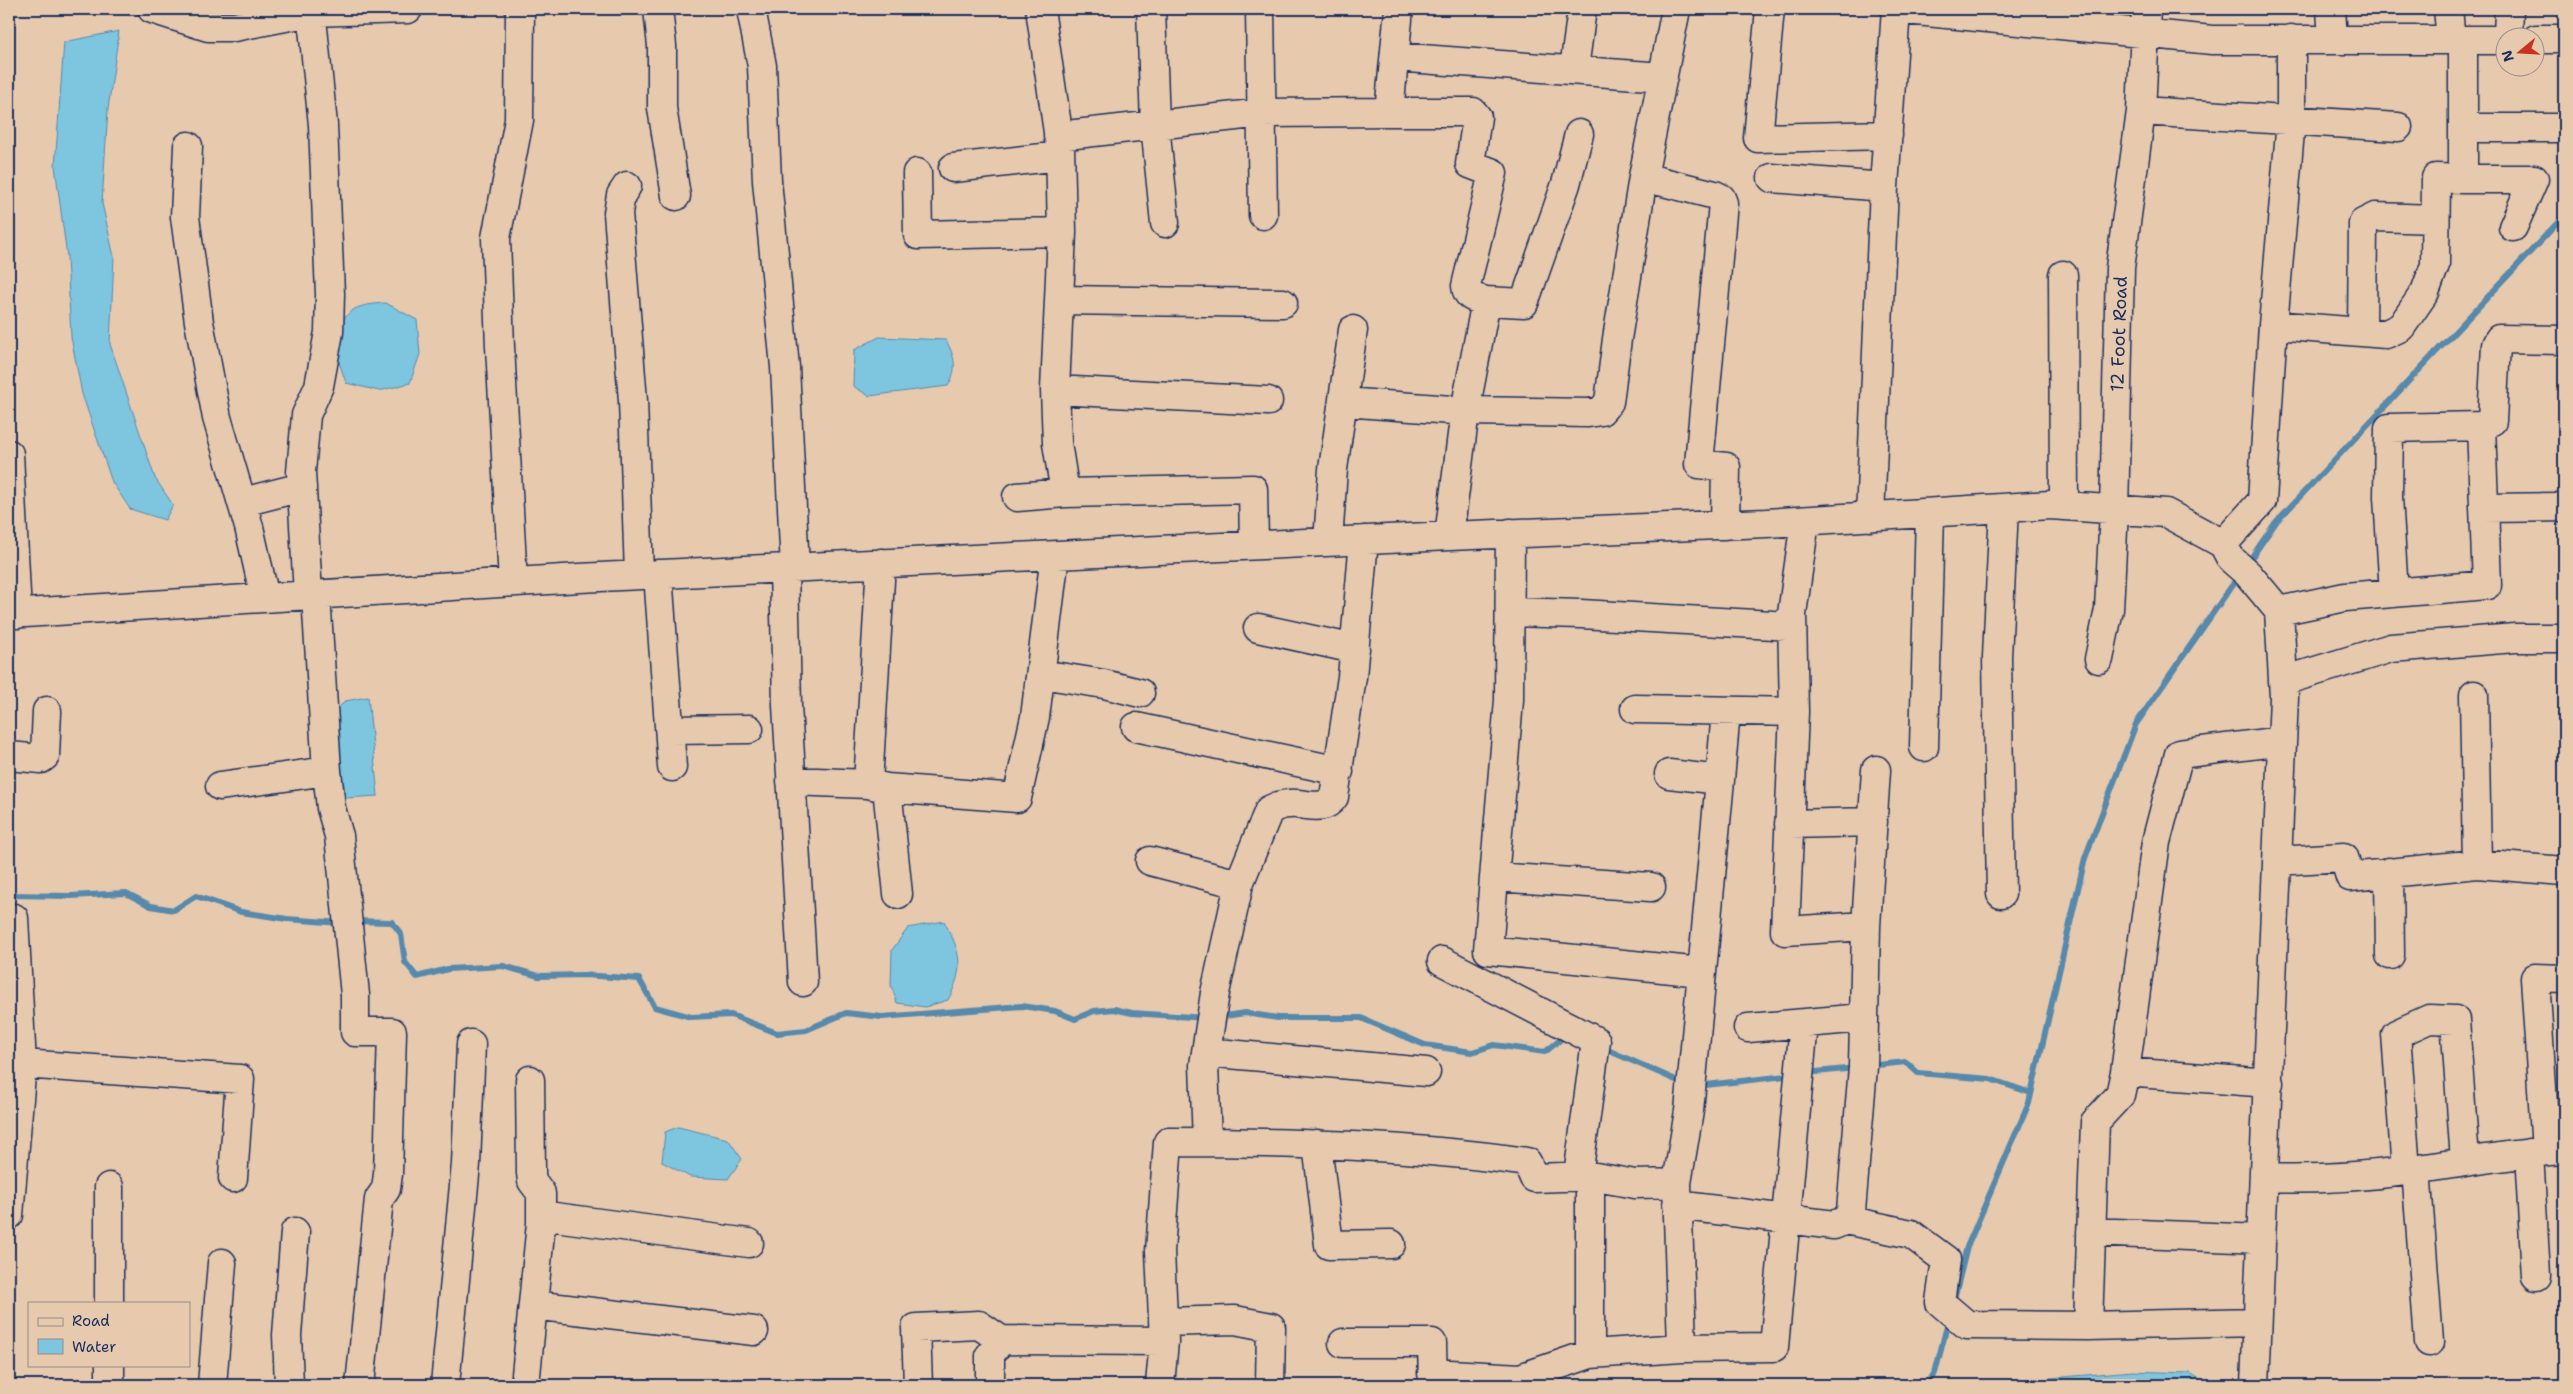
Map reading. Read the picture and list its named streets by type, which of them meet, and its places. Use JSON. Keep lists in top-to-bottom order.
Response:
{
  "streets": {
    "street": ["12 Foot Road"]
  },
  "legend": ["Road", "Water"],
  "north": "left"
}
